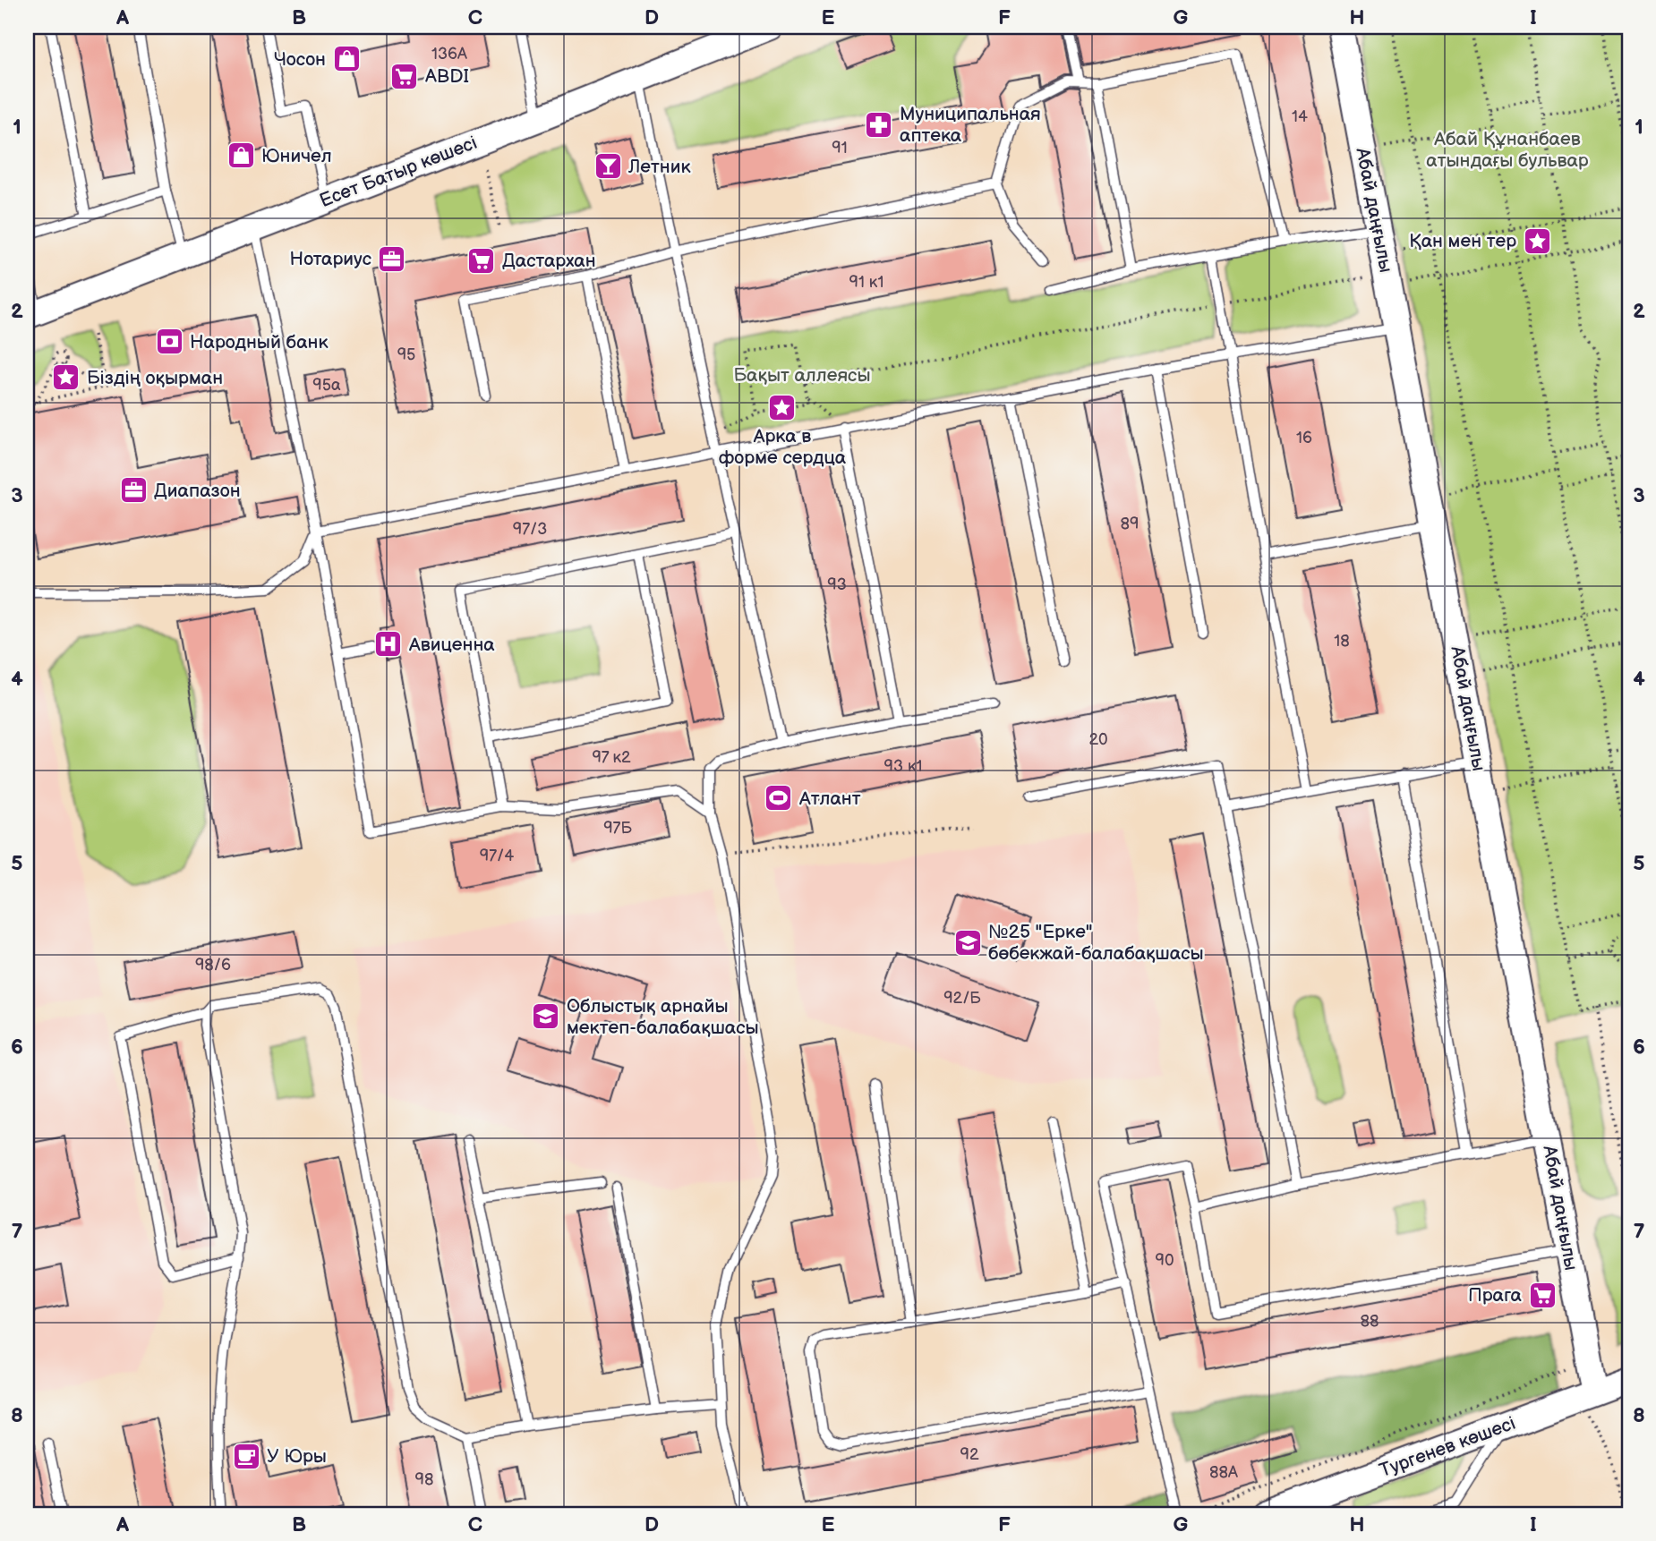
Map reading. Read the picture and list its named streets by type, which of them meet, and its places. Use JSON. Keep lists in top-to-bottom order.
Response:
{
  "streets": {
    "main road": ["Есет Батыр көшесі", "Абай даңғылы", "Тургенев көшесі"]
  },
  "crossings": [
    ["Абай даңғылы", "Тургенев көшесі"]
  ],
  "parks": ["Абай Құнанбаев атындағы бульвар", "Бақыт аллеясы"],
  "places": {
    "shop": ["Чосон", "Юничел"],
    "supermarket": ["ABDI", "Дастархан", "Прага"],
    "pharmacy": ["Муниципальная аптека"],
    "bar": ["Летник"],
    "place": ["Қан мен тер", "Біздің оқырман", "Арка в форме сердца"],
    "office": ["Нотариус", "Диапазон"],
    "bank": ["Народный банк"],
    "hospital": ["Авиценна"],
    "sports": ["Атлант"],
    "school or university": ["№25 \"Ерке\" бөбекжай-балабақшасы", "Облыстық арнайы мектеп-балабақшасы"],
    "cafe": ["У Юры"]
  },
  "house_numbers": [
    "136А",
    "14",
    "91",
    "91 к1",
    "95",
    "95а",
    "16",
    "89",
    "97/3",
    "93",
    "18",
    "20",
    "97 к2",
    "93 к1",
    "97Б",
    "97/4",
    "98/6",
    "92/Б",
    "90",
    "88",
    "92",
    "88А",
    "98"
  ],
  "grid": {
    "columns": [
      "A",
      "B",
      "C",
      "D",
      "E",
      "F",
      "G",
      "H",
      "I"
    ],
    "rows": [
      "1",
      "2",
      "3",
      "4",
      "5",
      "6",
      "7",
      "8"
    ]
  }
}
